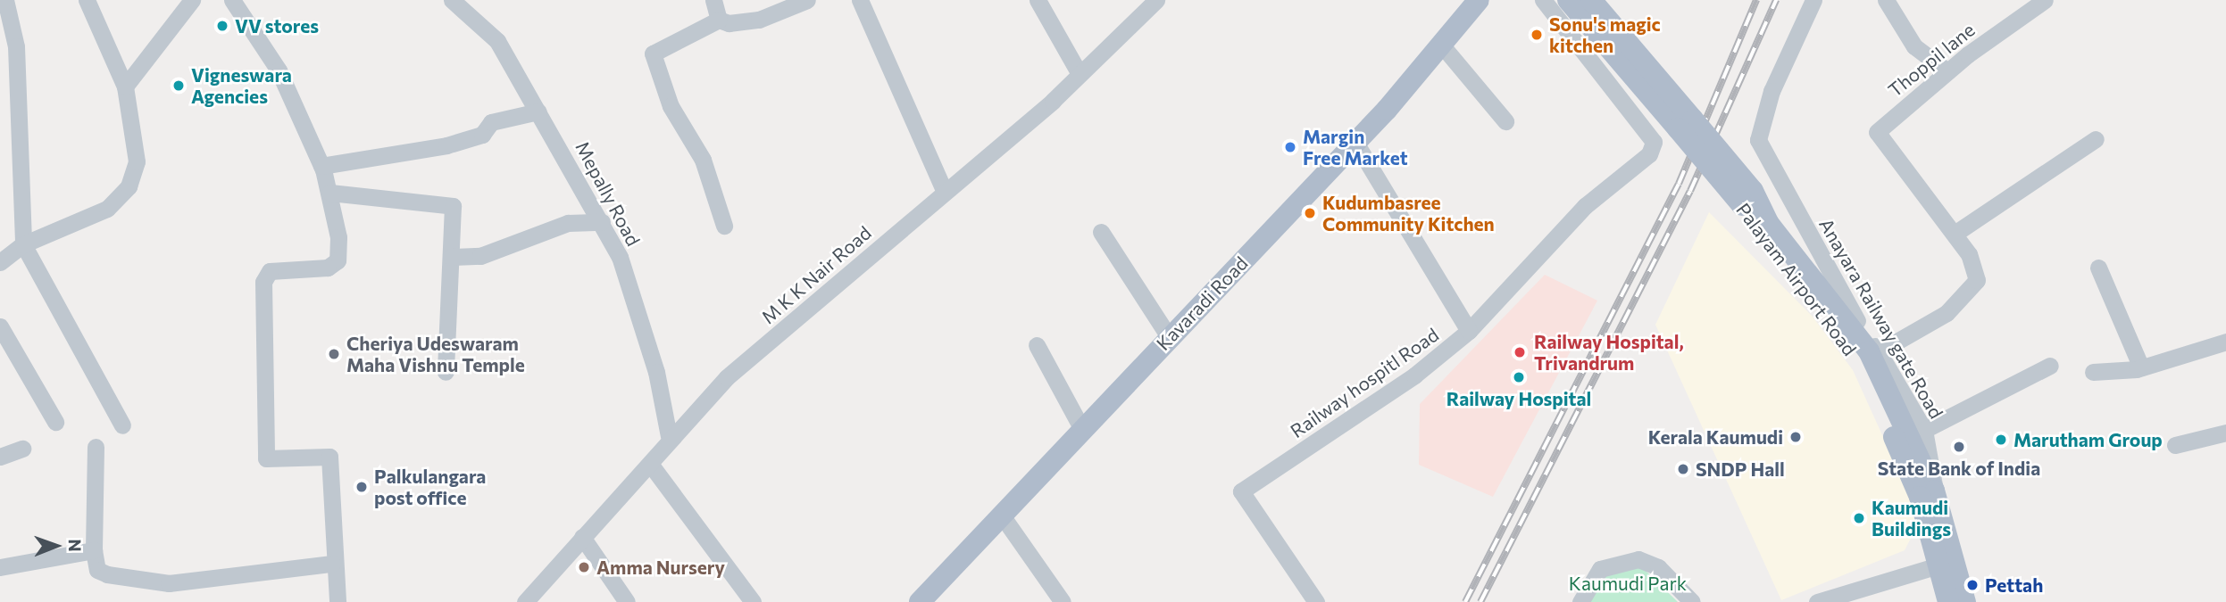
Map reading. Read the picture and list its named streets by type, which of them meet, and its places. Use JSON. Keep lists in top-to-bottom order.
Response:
{
  "streets": {
    "main road": ["Palayam Airport Road", "Kavaradi Road"],
    "street": [
      "Thoppil lane",
      "Mepally Road",
      "M K K Nair Road",
      "Anayara Railway gate Road",
      "Railway hospitl Road"
    ]
  },
  "crossings": [
    ["Mepally Road", "M K K Nair Road"],
    ["Palayam Airport Road", "Anayara Railway gate Road"],
    ["Kavaradi Road", "Railway hospitl Road"]
  ],
  "parks": ["Kaumudi Park"],
  "places": [
    "VV stores",
    "Sonu's magic kitchen",
    "Vigneswara Agencies",
    "Margin Free Market",
    "Kudumbasree Community Kitchen",
    "Railway Hospital, Trivandrum",
    "Cheriya Udeswaram Maha Vishnu Temple",
    "Railway Hospital",
    "Kerala Kaumudi",
    "Marutham Group",
    "State Bank of India",
    "SNDP Hall",
    "Palkulangara post office",
    "Kaumudi Buildings",
    "Amma Nursery",
    "Pettah"
  ],
  "north": "right"
}
